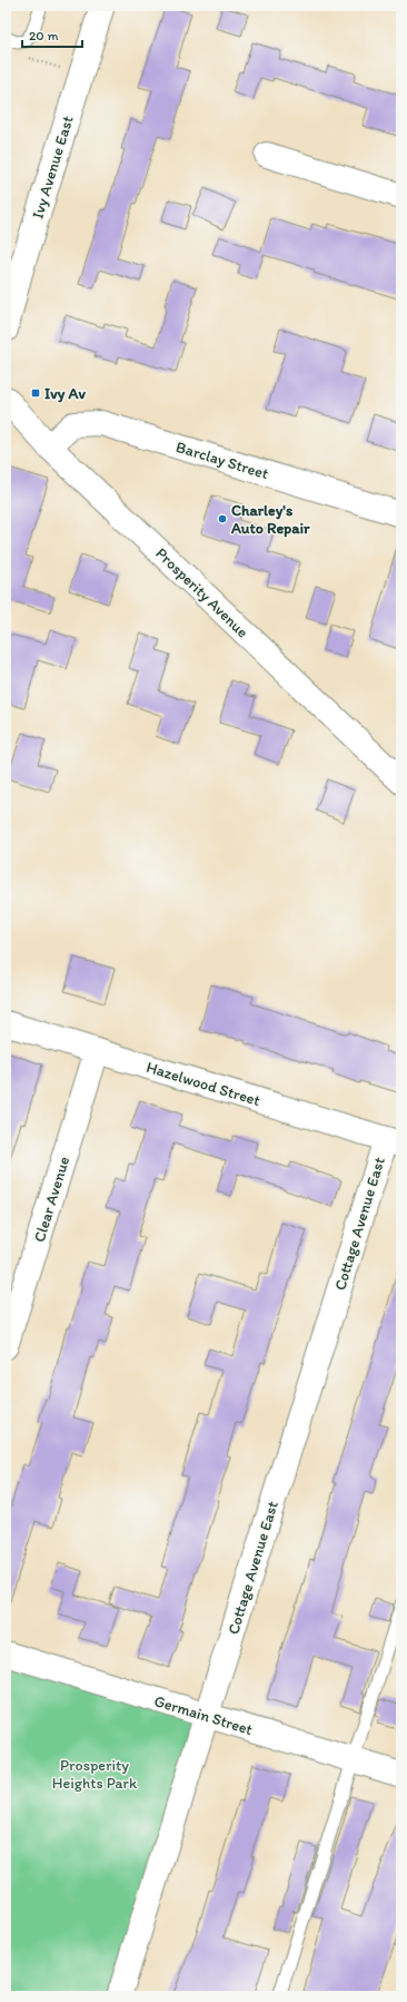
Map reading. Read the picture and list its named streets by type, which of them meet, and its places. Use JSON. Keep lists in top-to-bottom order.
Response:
{
  "streets": {
    "street": [
      "Ivy Avenue East",
      "Barclay Street",
      "Prosperity Avenue",
      "Hazelwood Street",
      "Clear Avenue",
      "Cottage Avenue East",
      "Germain Street"
    ]
  },
  "crossings": [
    ["Barclay Street", "Prosperity Avenue"],
    ["Hazelwood Street", "Clear Avenue"],
    ["Hazelwood Street", "Cottage Avenue East"],
    ["Cottage Avenue East", "Germain Street"]
  ],
  "parks": ["Prosperity Heights Park"],
  "places": {
    "transit": ["Ivy Av"],
    "other": ["Charley's Auto Repair"]
  },
  "scale_bar": "20 m"
}
